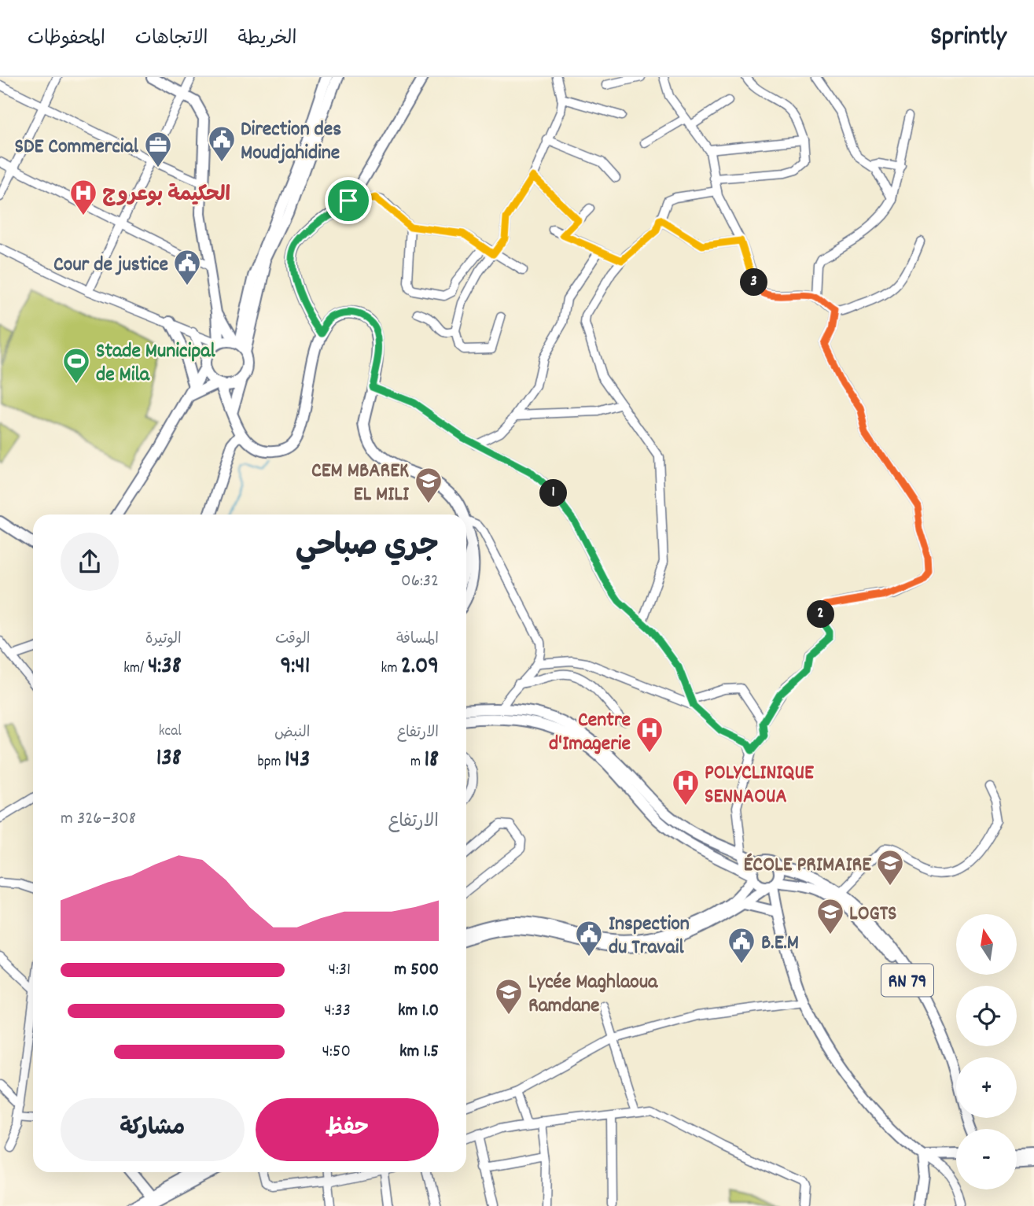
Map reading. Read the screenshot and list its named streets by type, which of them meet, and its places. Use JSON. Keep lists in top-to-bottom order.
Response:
{
  "streets": {
    "main road": ["RN 79"]
  },
  "places": {
    "public building": [
      "Direction des Moudjahidine",
      "Cour de justice",
      "Inspection du Travail",
      "B.E.M"
    ],
    "office": ["SDE Commercial"],
    "hospital": ["الحكيمة بوعروج", "Centre d'Imagerie", "POLYCLINIQUE SENNAOUA"],
    "sports": ["Stade Municipal de Mila"],
    "school or university": [
      "CEM MBAREK EL MILI",
      "ÉCOLE PRIMAIRE",
      "LOGTS",
      "Lycée Maghlaoua Ramdane"
    ]
  },
  "north": "top",
  "page": {
    "header": "Sprintly",
    "nav": ["الخريطة", "الاتجاهات", "المحفوظات"],
    "pins": ["3", "1", "2"],
    "heading": ["جري صباحي", "06:32"],
    "stats": [
      ["المسافة", "2.09 km"],
      ["الوقت", "9:41"],
      ["الوتيرة", "4:38 /km"],
      ["الارتفاع", "18 m"],
      ["النبض", "143 bpm"],
      ["kcal", "138"]
    ],
    "chart": ["الارتفاع", "308–326 m"],
    "map_buttons": ["+", "−"],
    "list": [
      {
        "name": "500 m",
        "note": "4:31"
      },
      {
        "name": "1.0 km",
        "note": "4:33"
      },
      {
        "name": "1.5 km",
        "note": "4:50"
      }
    ],
    "buttons": ["حفظ", "مشاركة"]
  }
}
